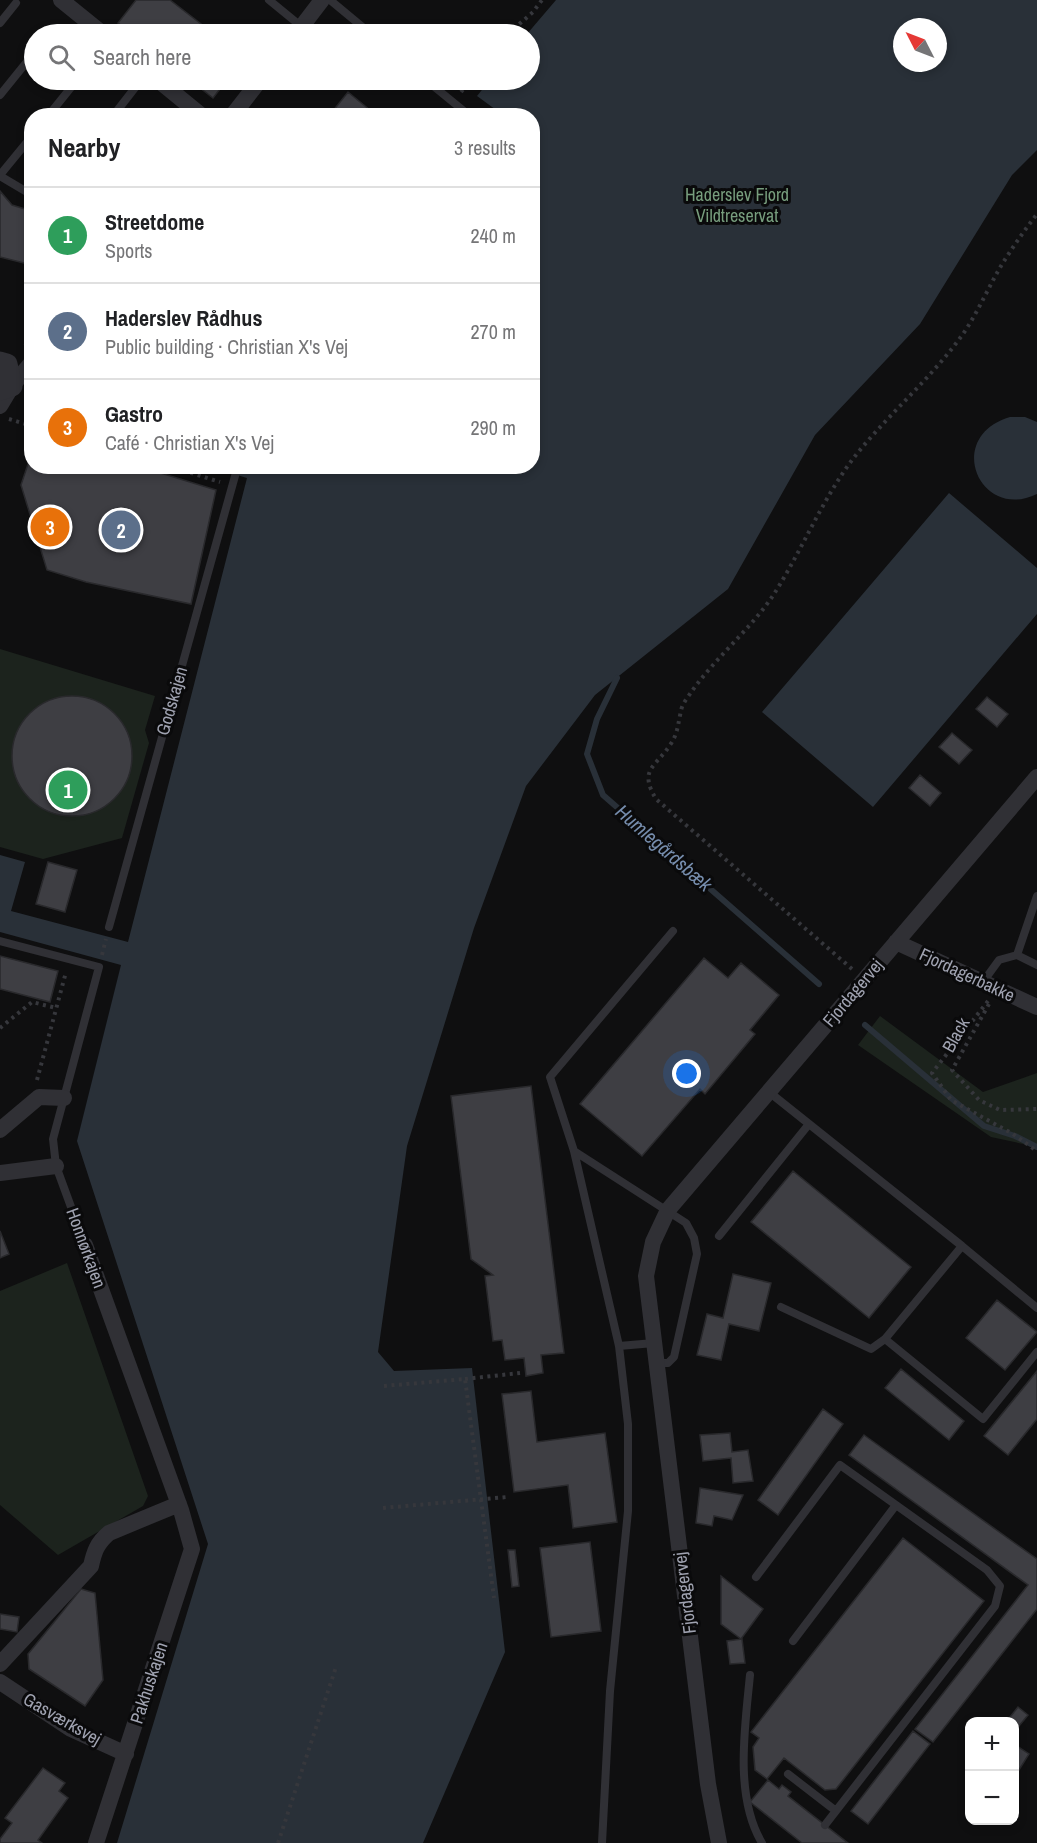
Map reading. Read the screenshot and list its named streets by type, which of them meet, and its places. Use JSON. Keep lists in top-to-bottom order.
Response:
{
  "streets": {
    "street": [
      "Fjordagerbakke",
      "Fjordagervej",
      "Honnørkajen",
      "Pakhuskajen",
      "Gasværksvej"
    ],
    "lane": ["Godskajen"],
    "path": ["Black"]
  },
  "crossings": [
    ["Fjordagerbakke", "Fjordagervej"],
    ["Fjordagerbakke", "Black"],
    ["Honnørkajen", "Pakhuskajen"],
    ["Pakhuskajen", "Gasværksvej"]
  ],
  "water": ["Humlegårdsbæk"],
  "parks": ["Haderslev Fjord Vildtreservat"],
  "north": "top left",
  "page": {
    "search": "Search here",
    "heading": ["Nearby", "3 results"],
    "list": [
      {
        "mark": "1",
        "name": "Streetdome",
        "note": "Sports",
        "value": "240 m"
      },
      {
        "mark": "2",
        "name": "Haderslev Rådhus",
        "note": "Public building · Christian X's Vej",
        "value": "270 m"
      },
      {
        "mark": "3",
        "name": "Gastro",
        "note": "Café · Christian X's Vej",
        "value": "290 m"
      }
    ],
    "pins": ["3", "2", "1"],
    "map_buttons": ["+", "−"]
  }
}
